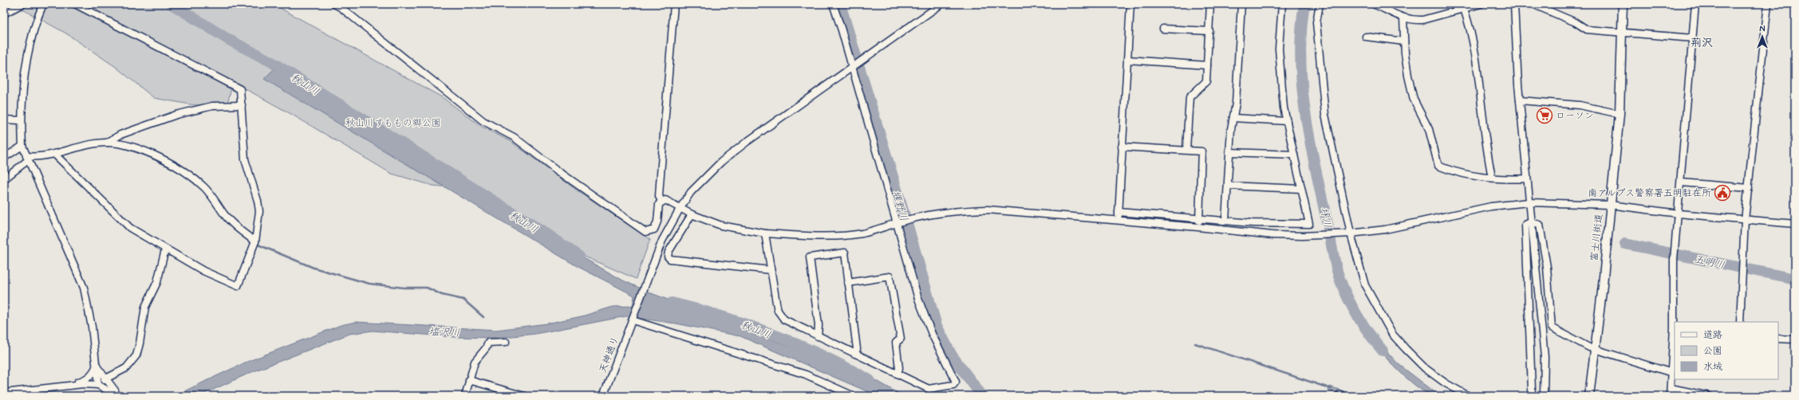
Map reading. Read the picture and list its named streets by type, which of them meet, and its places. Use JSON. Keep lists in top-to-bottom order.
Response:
{
  "streets": {
    "main road": ["富士川街道"],
    "street": ["天神通り"]
  },
  "districts": ["荊沢"],
  "water": [
    "秋山川",
    "堰野川",
    "坪川",
    "五明川",
    "塩沢川"
  ],
  "parks": ["秋山川すももの郷公園"],
  "places": {
    "supermarket": ["ローソン"],
    "public building": ["南アルプス警察署五明駐在所"]
  },
  "legend": ["道路", "公園", "水域"],
  "north": "top"
}
